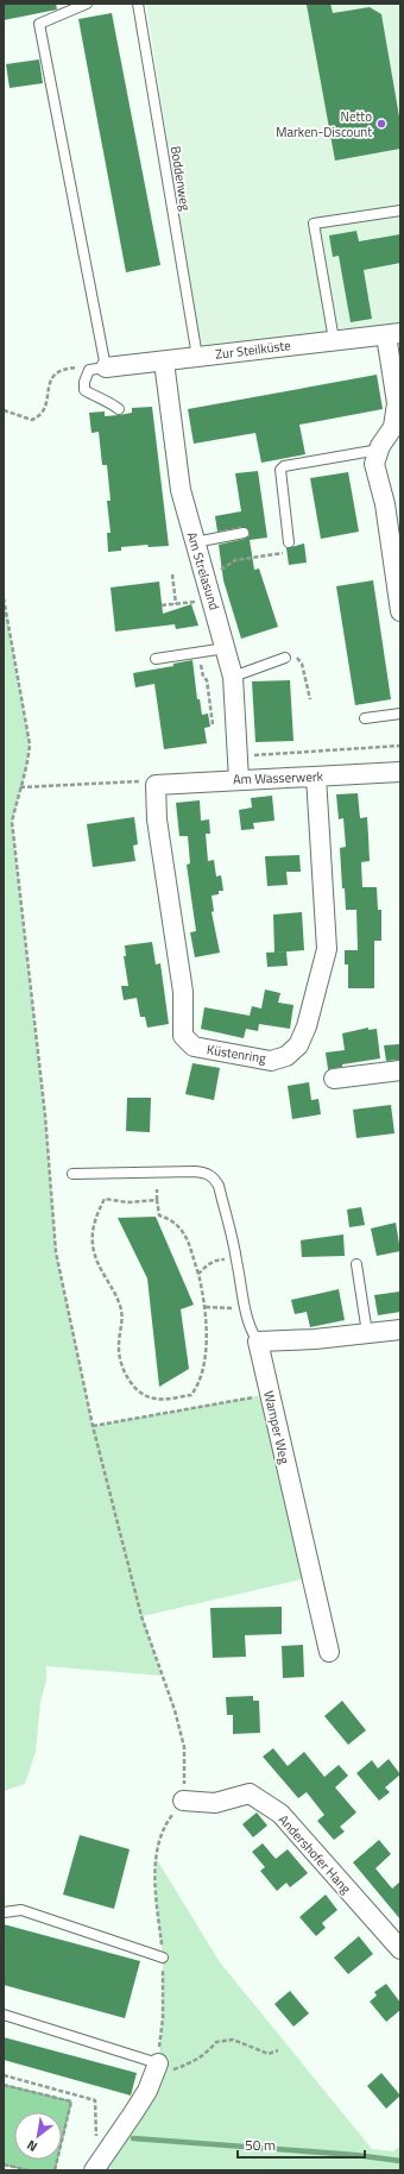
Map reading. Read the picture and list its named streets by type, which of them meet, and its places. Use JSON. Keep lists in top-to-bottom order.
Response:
{
  "streets": {
    "street": [
      "Zur Steilküste",
      "Am Strelasund",
      "Am Wasserwerk",
      "Küstenring",
      "Wamper Weg",
      "Andershofer Hang"
    ],
    "lane": ["Boddenweg"]
  },
  "crossings": [
    ["Boddenweg", "Zur Steilküste"],
    ["Zur Steilküste", "Am Strelasund"],
    ["Am Strelasund", "Am Wasserwerk"],
    ["Am Wasserwerk", "Küstenring"]
  ],
  "places": ["Netto Marken-Discount"],
  "scale_bar": "50 m",
  "north": "bottom left"
}
